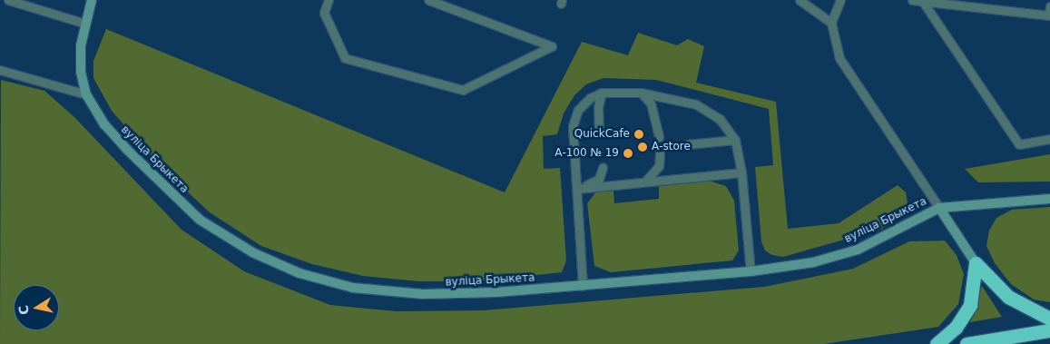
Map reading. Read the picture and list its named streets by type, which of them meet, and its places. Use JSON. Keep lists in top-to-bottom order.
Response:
{
  "streets": {
    "street": ["вуліца Брыкета"]
  },
  "places": ["QuickCafe", "А-store", "А-100 № 19"],
  "north": "left"
}
